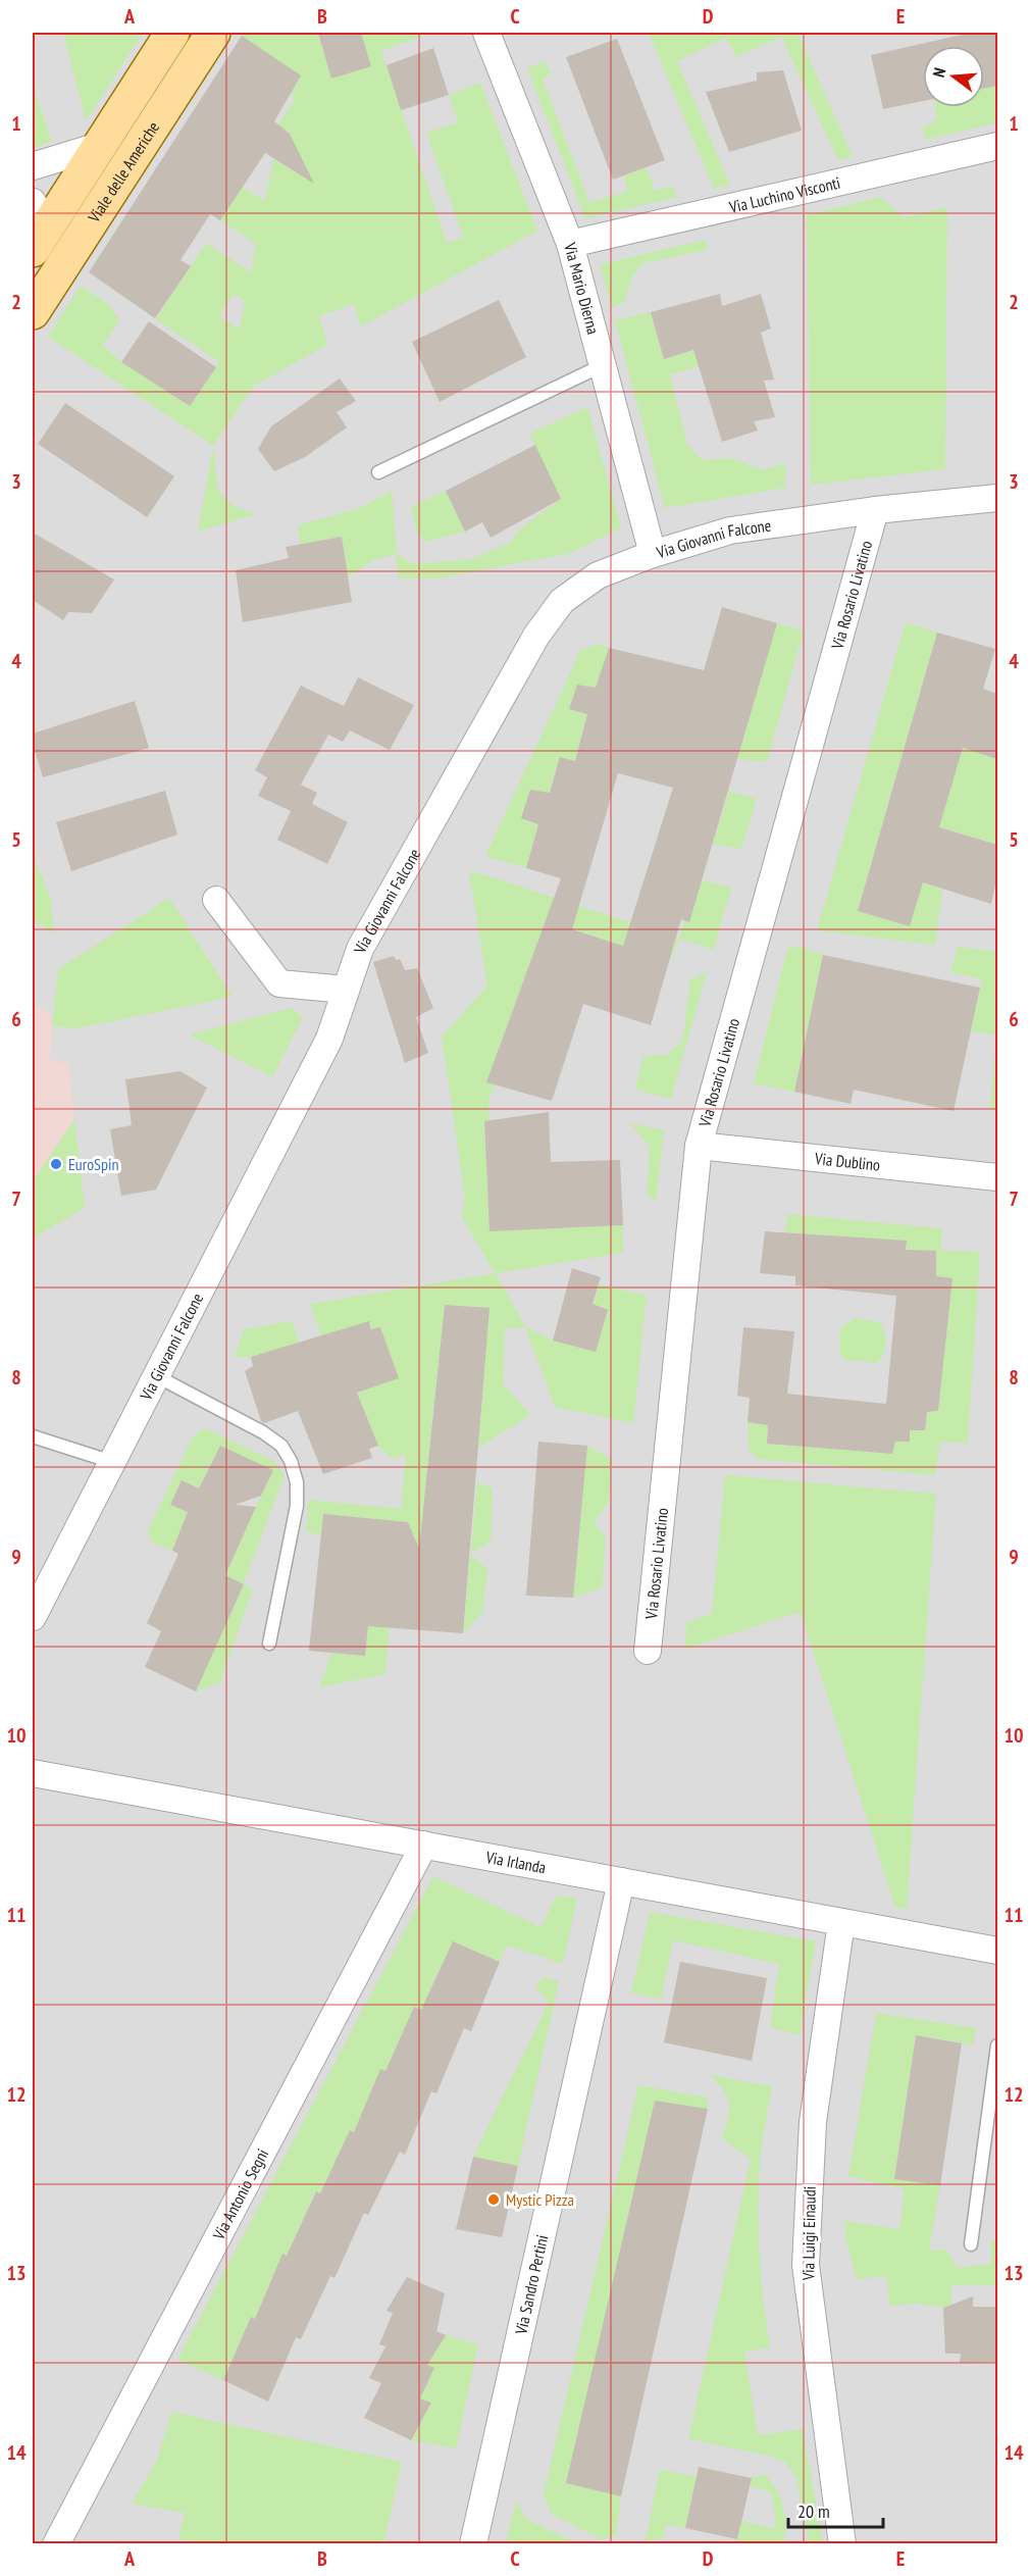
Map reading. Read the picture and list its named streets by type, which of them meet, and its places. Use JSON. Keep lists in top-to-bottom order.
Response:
{
  "streets": {
    "main road": ["Viale delle Americhe"],
    "street": [
      "Via Luchino Visconti",
      "Via Mario Dierna",
      "Via Giovanni Falcone",
      "Via Rosario Livatino",
      "Via Dublino",
      "Via Irlanda",
      "Via Antonio Segni",
      "Via Luigi Einaudi",
      "Via Sandro Pertini"
    ]
  },
  "crossings": [
    ["Via Luchino Visconti", "Via Mario Dierna"],
    ["Via Mario Dierna", "Via Giovanni Falcone"],
    ["Via Giovanni Falcone", "Via Rosario Livatino"],
    ["Via Rosario Livatino", "Via Dublino"],
    ["Via Irlanda", "Via Antonio Segni"],
    ["Via Irlanda", "Via Luigi Einaudi"],
    ["Via Irlanda", "Via Sandro Pertini"]
  ],
  "places": ["EuroSpin", "Mystic Pizza"],
  "scale_bar": "20 m",
  "north": "left",
  "grid": {
    "columns": [
      "A",
      "B",
      "C",
      "D",
      "E"
    ],
    "rows": [
      "1",
      "2",
      "3",
      "4",
      "5",
      "6",
      "7",
      "8",
      "9",
      "10",
      "11",
      "12",
      "13",
      "14"
    ]
  }
}
